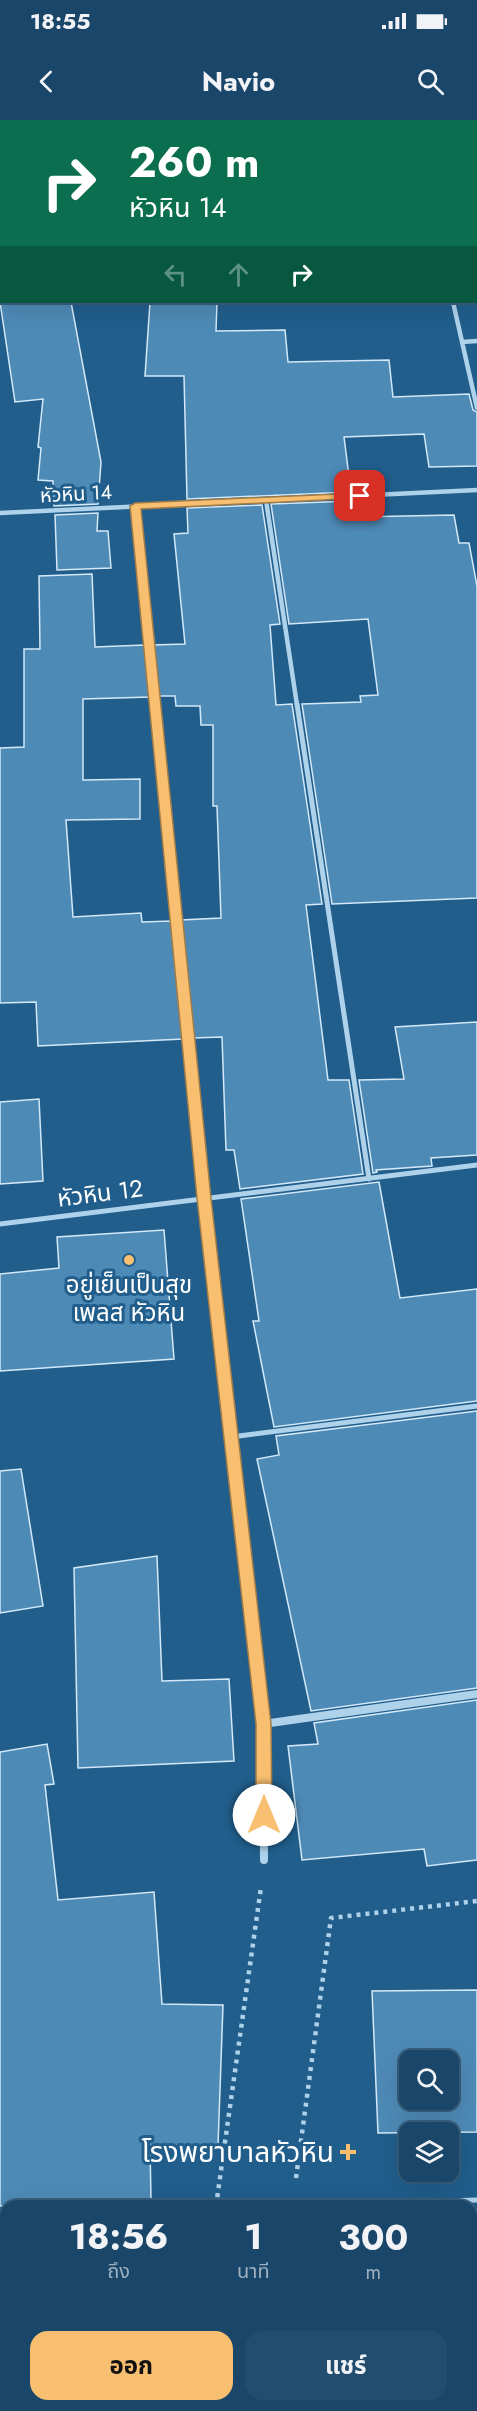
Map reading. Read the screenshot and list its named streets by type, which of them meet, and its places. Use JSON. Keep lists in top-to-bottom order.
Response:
{
  "streets": {
    "street": ["หัวหิน 14", "หัวหิน 12"]
  },
  "places": {
    "other": ["อยู่เย็นเป็นสุข เพลส หัวหิน"],
    "health": ["โรงพยาบาลหัวหิน"]
  },
  "page": {
    "status": "18:55",
    "header": "Navio",
    "turn": ["260 m", "หัวหิน 14"],
    "eta": [
      "18:56",
      "ถึง",
      "1",
      "นาที",
      "300",
      "m"
    ],
    "buttons": ["ออก", "แชร์"]
  }
}
